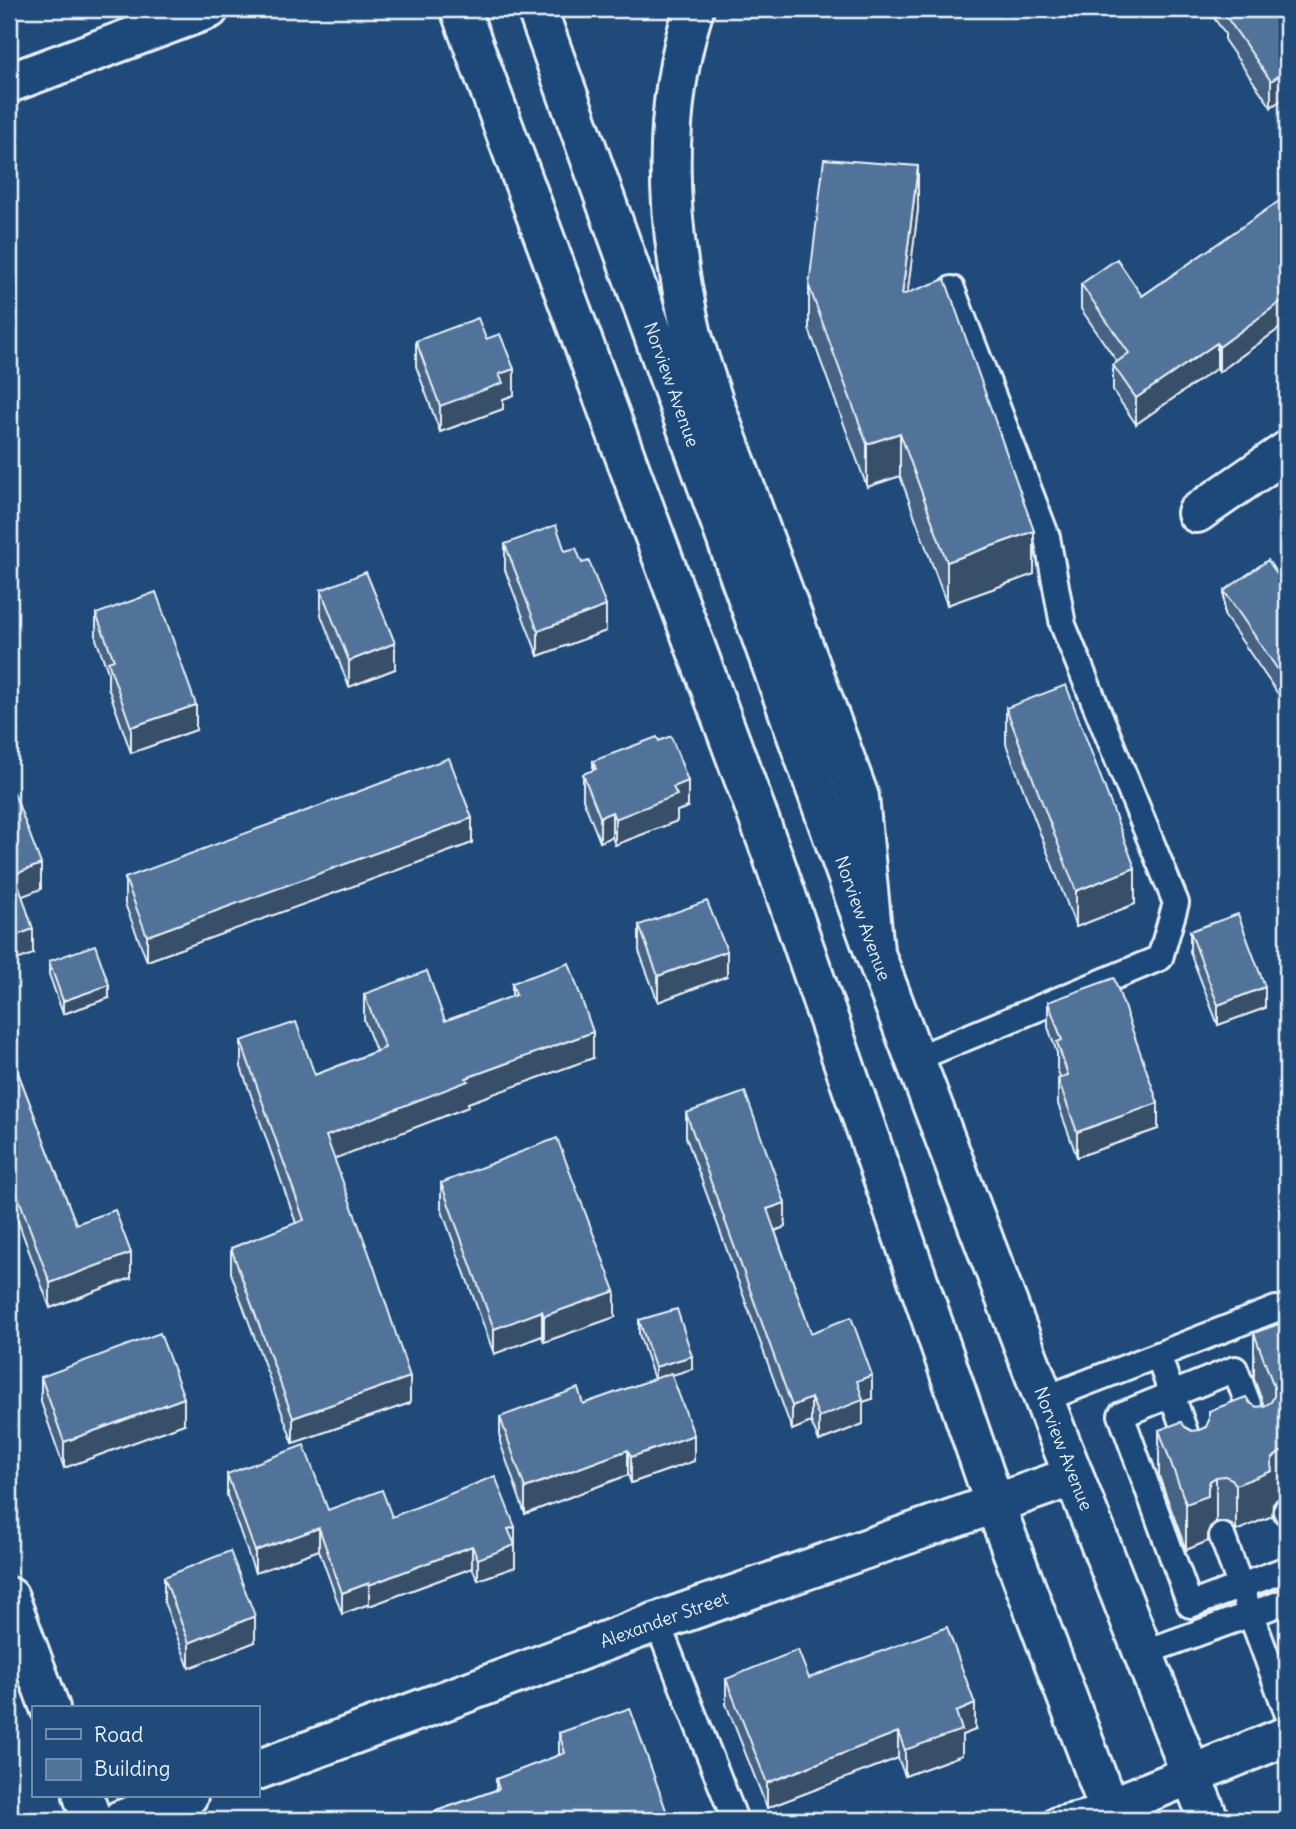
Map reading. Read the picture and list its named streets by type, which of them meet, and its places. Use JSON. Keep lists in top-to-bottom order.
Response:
{
  "streets": {
    "main road": ["Norview Avenue", "Alexander Street"]
  },
  "crossings": [
    ["Norview Avenue", "Alexander Street"]
  ],
  "legend": ["Road", "Building"]
}
